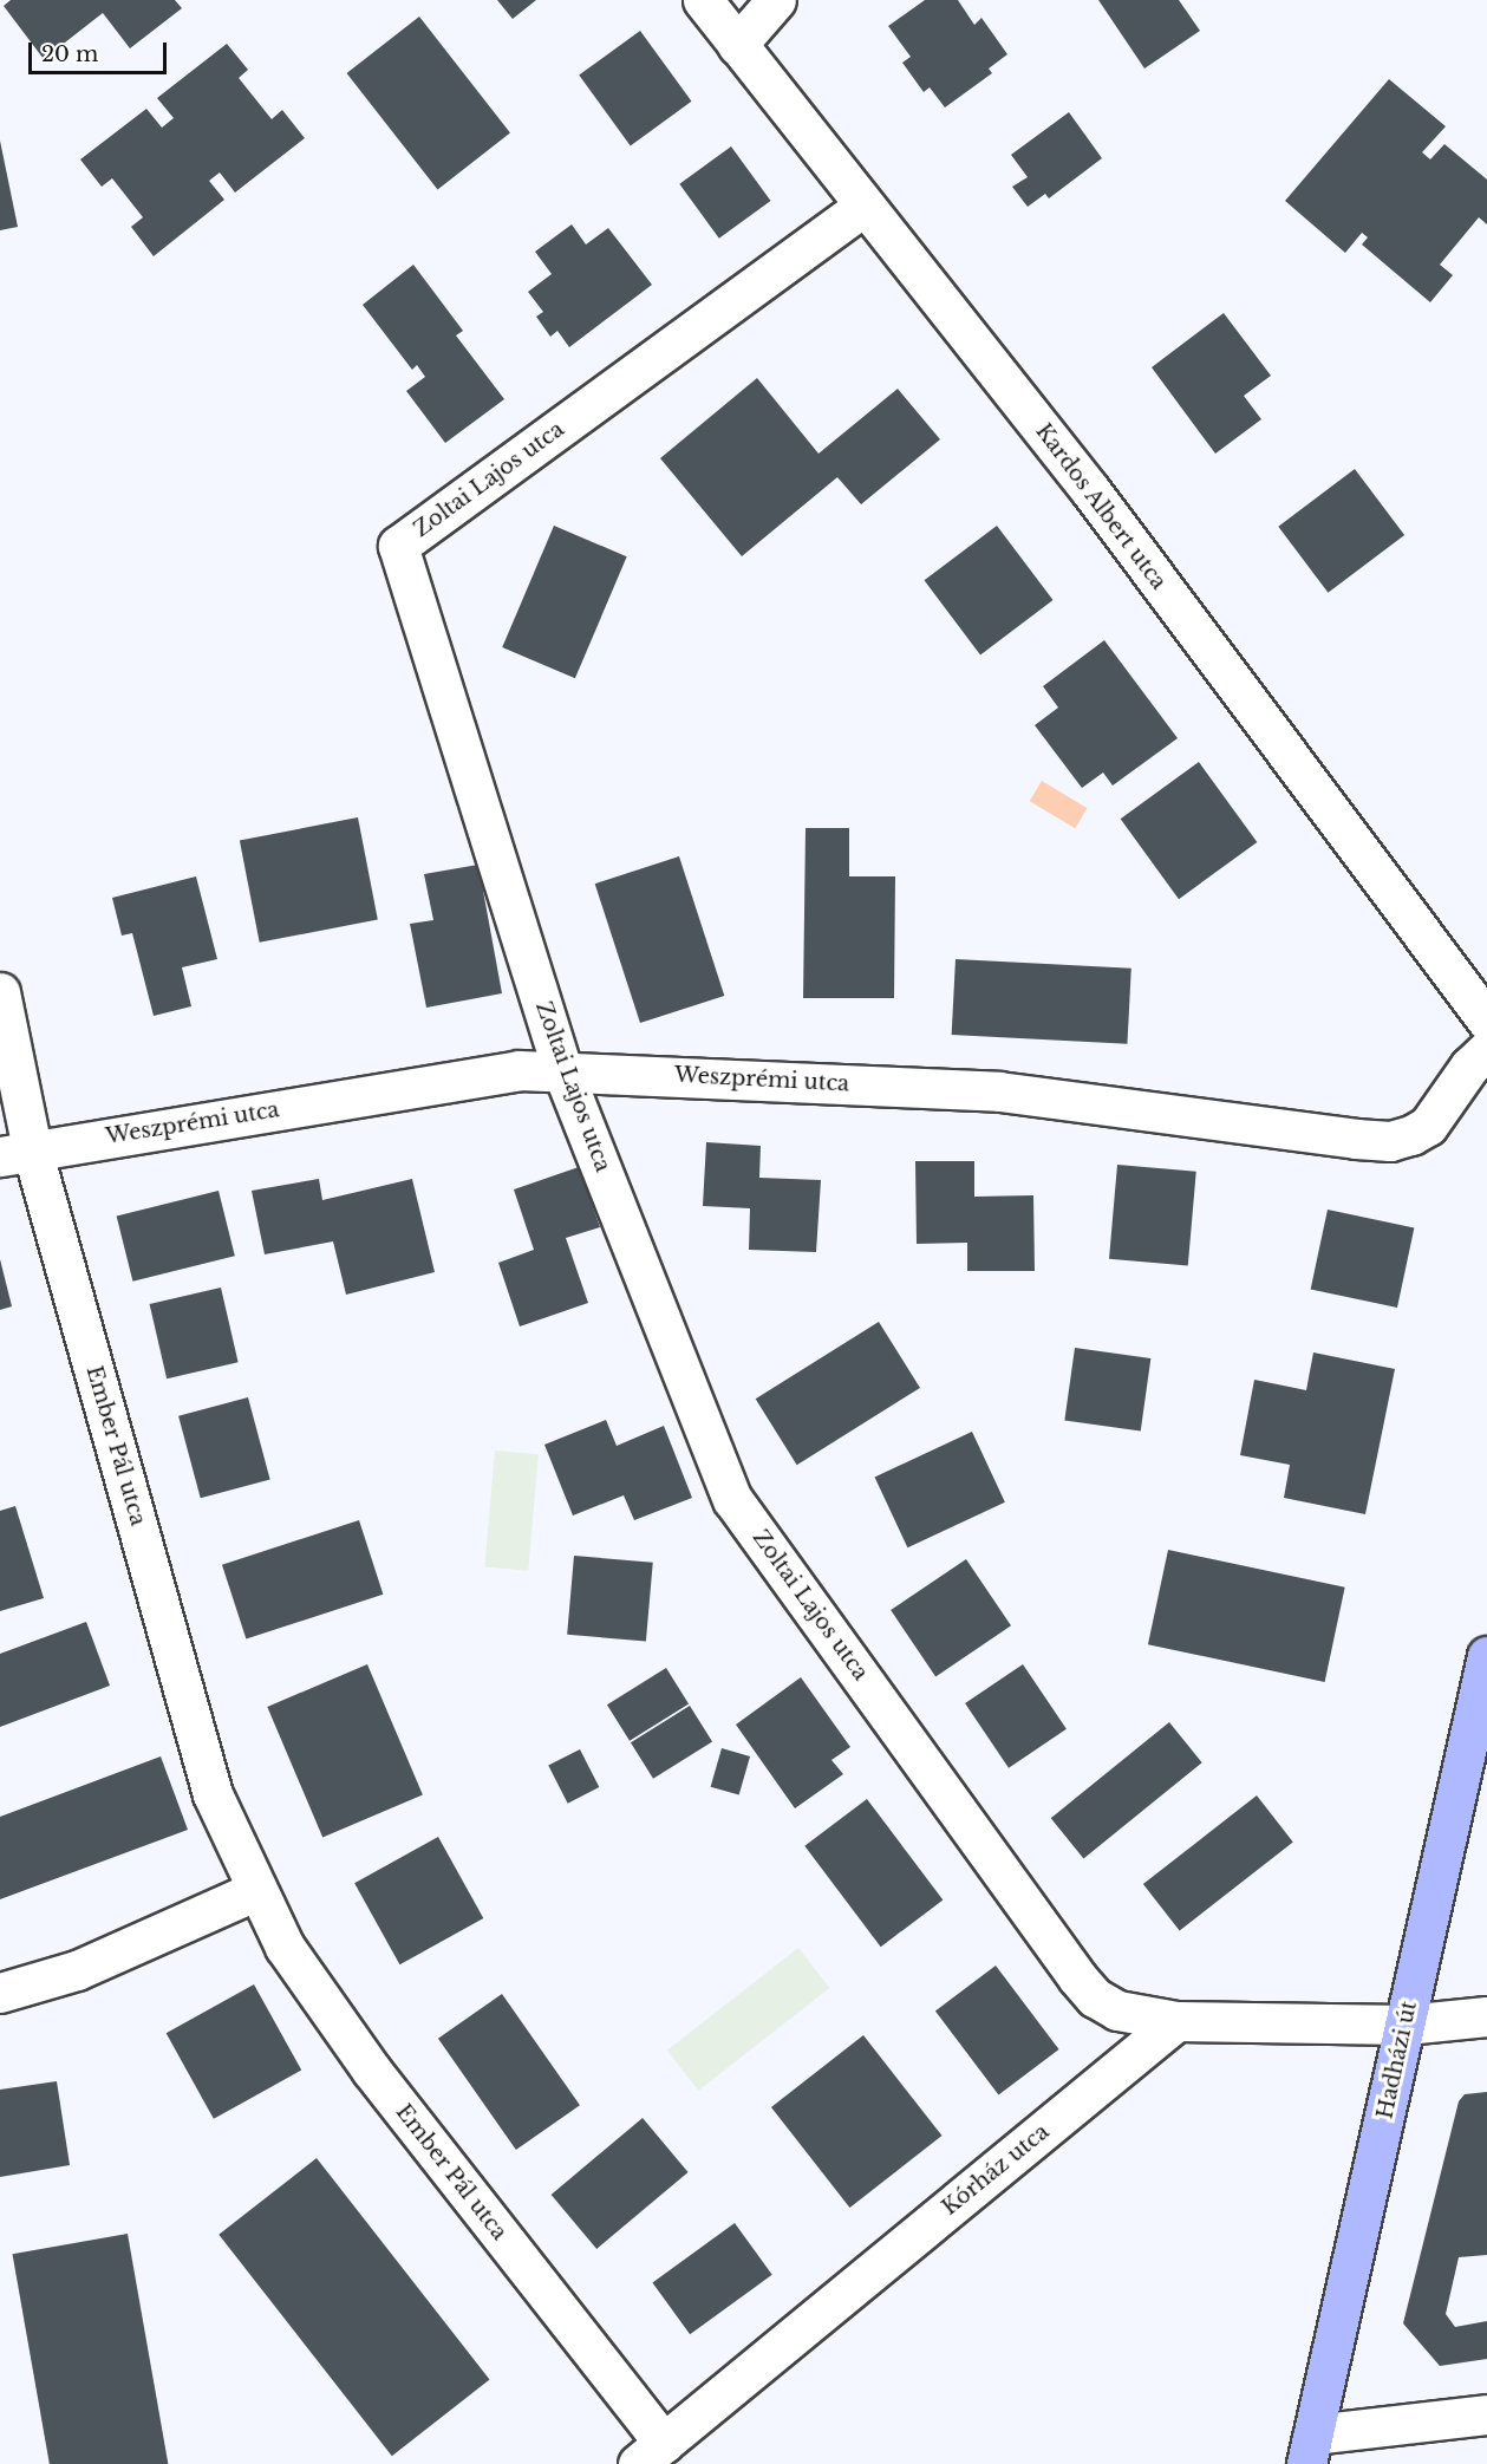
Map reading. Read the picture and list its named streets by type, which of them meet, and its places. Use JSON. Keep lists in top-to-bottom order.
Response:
{
  "streets": {
    "street": [
      "Zoltai Lajos utca",
      "Kardos Albert utca",
      "Weszprémi utca",
      "Ember Pál utca",
      "Hadházi út",
      "Kórház utca"
    ]
  },
  "crossings": [
    ["Zoltai Lajos utca", "Kardos Albert utca"],
    ["Zoltai Lajos utca", "Weszprémi utca"],
    ["Zoltai Lajos utca", "Kórház utca"],
    ["Weszprémi utca", "Ember Pál utca"],
    ["Ember Pál utca", "Kórház utca"]
  ],
  "scale_bar": "20 m"
}
